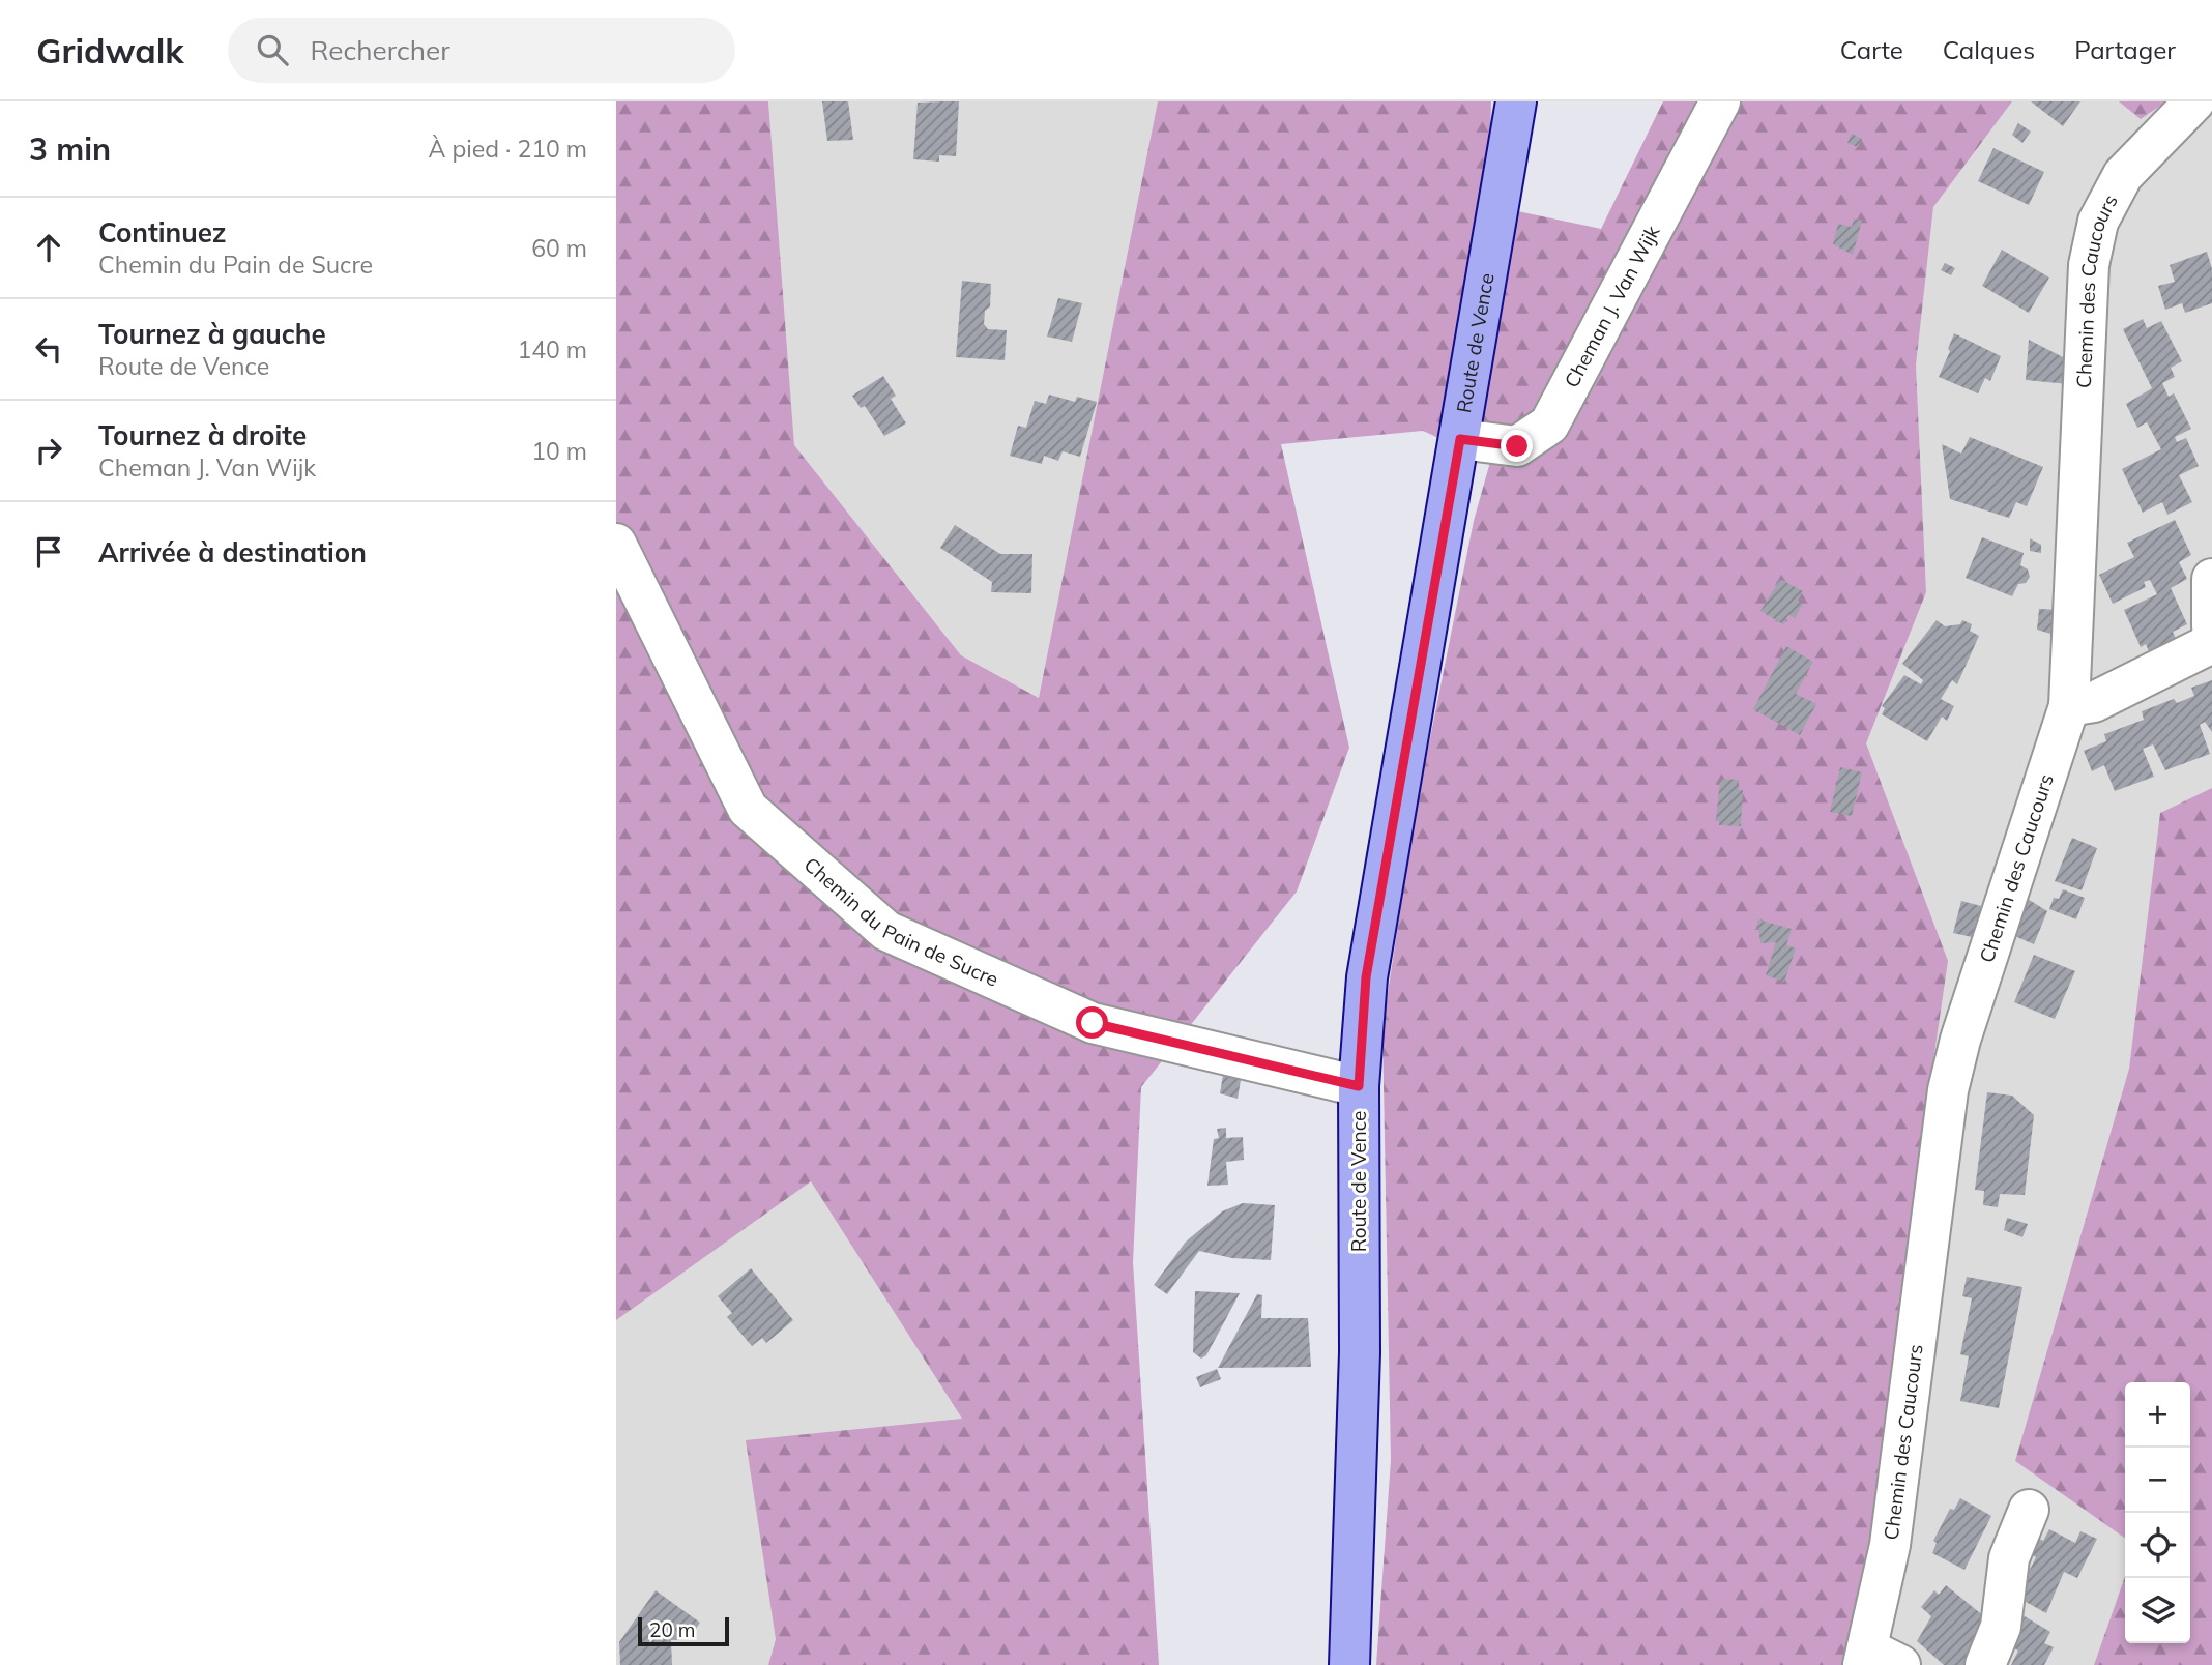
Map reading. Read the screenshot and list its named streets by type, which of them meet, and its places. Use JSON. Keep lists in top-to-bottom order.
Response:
{
  "streets": {
    "main road": ["Route de Vence"],
    "street": ["Chemin des Caucours", "Cheman J. Van Wijk", "Chemin du Pain de Sucre"]
  },
  "crossings": [
    ["Cheman J. Van Wijk", "Route de Vence"],
    ["Route de Vence", "Chemin du Pain de Sucre"]
  ],
  "scale_bar": "20 m",
  "page": {
    "header": "Gridwalk",
    "search": "Rechercher",
    "nav": ["Carte", "Calques", "Partager"],
    "heading": ["3 min", "À pied · 210 m"],
    "list": [
      ["Continuez", "Chemin du Pain de Sucre", "60 m"],
      ["Tournez à gauche", "Route de Vence", "140 m"],
      ["Tournez à droite", "Cheman J. Van Wijk", "10 m"],
      "Arrivée à destination"
    ],
    "map_buttons": ["+", "−"],
    "scale": "20 m"
  }
}
